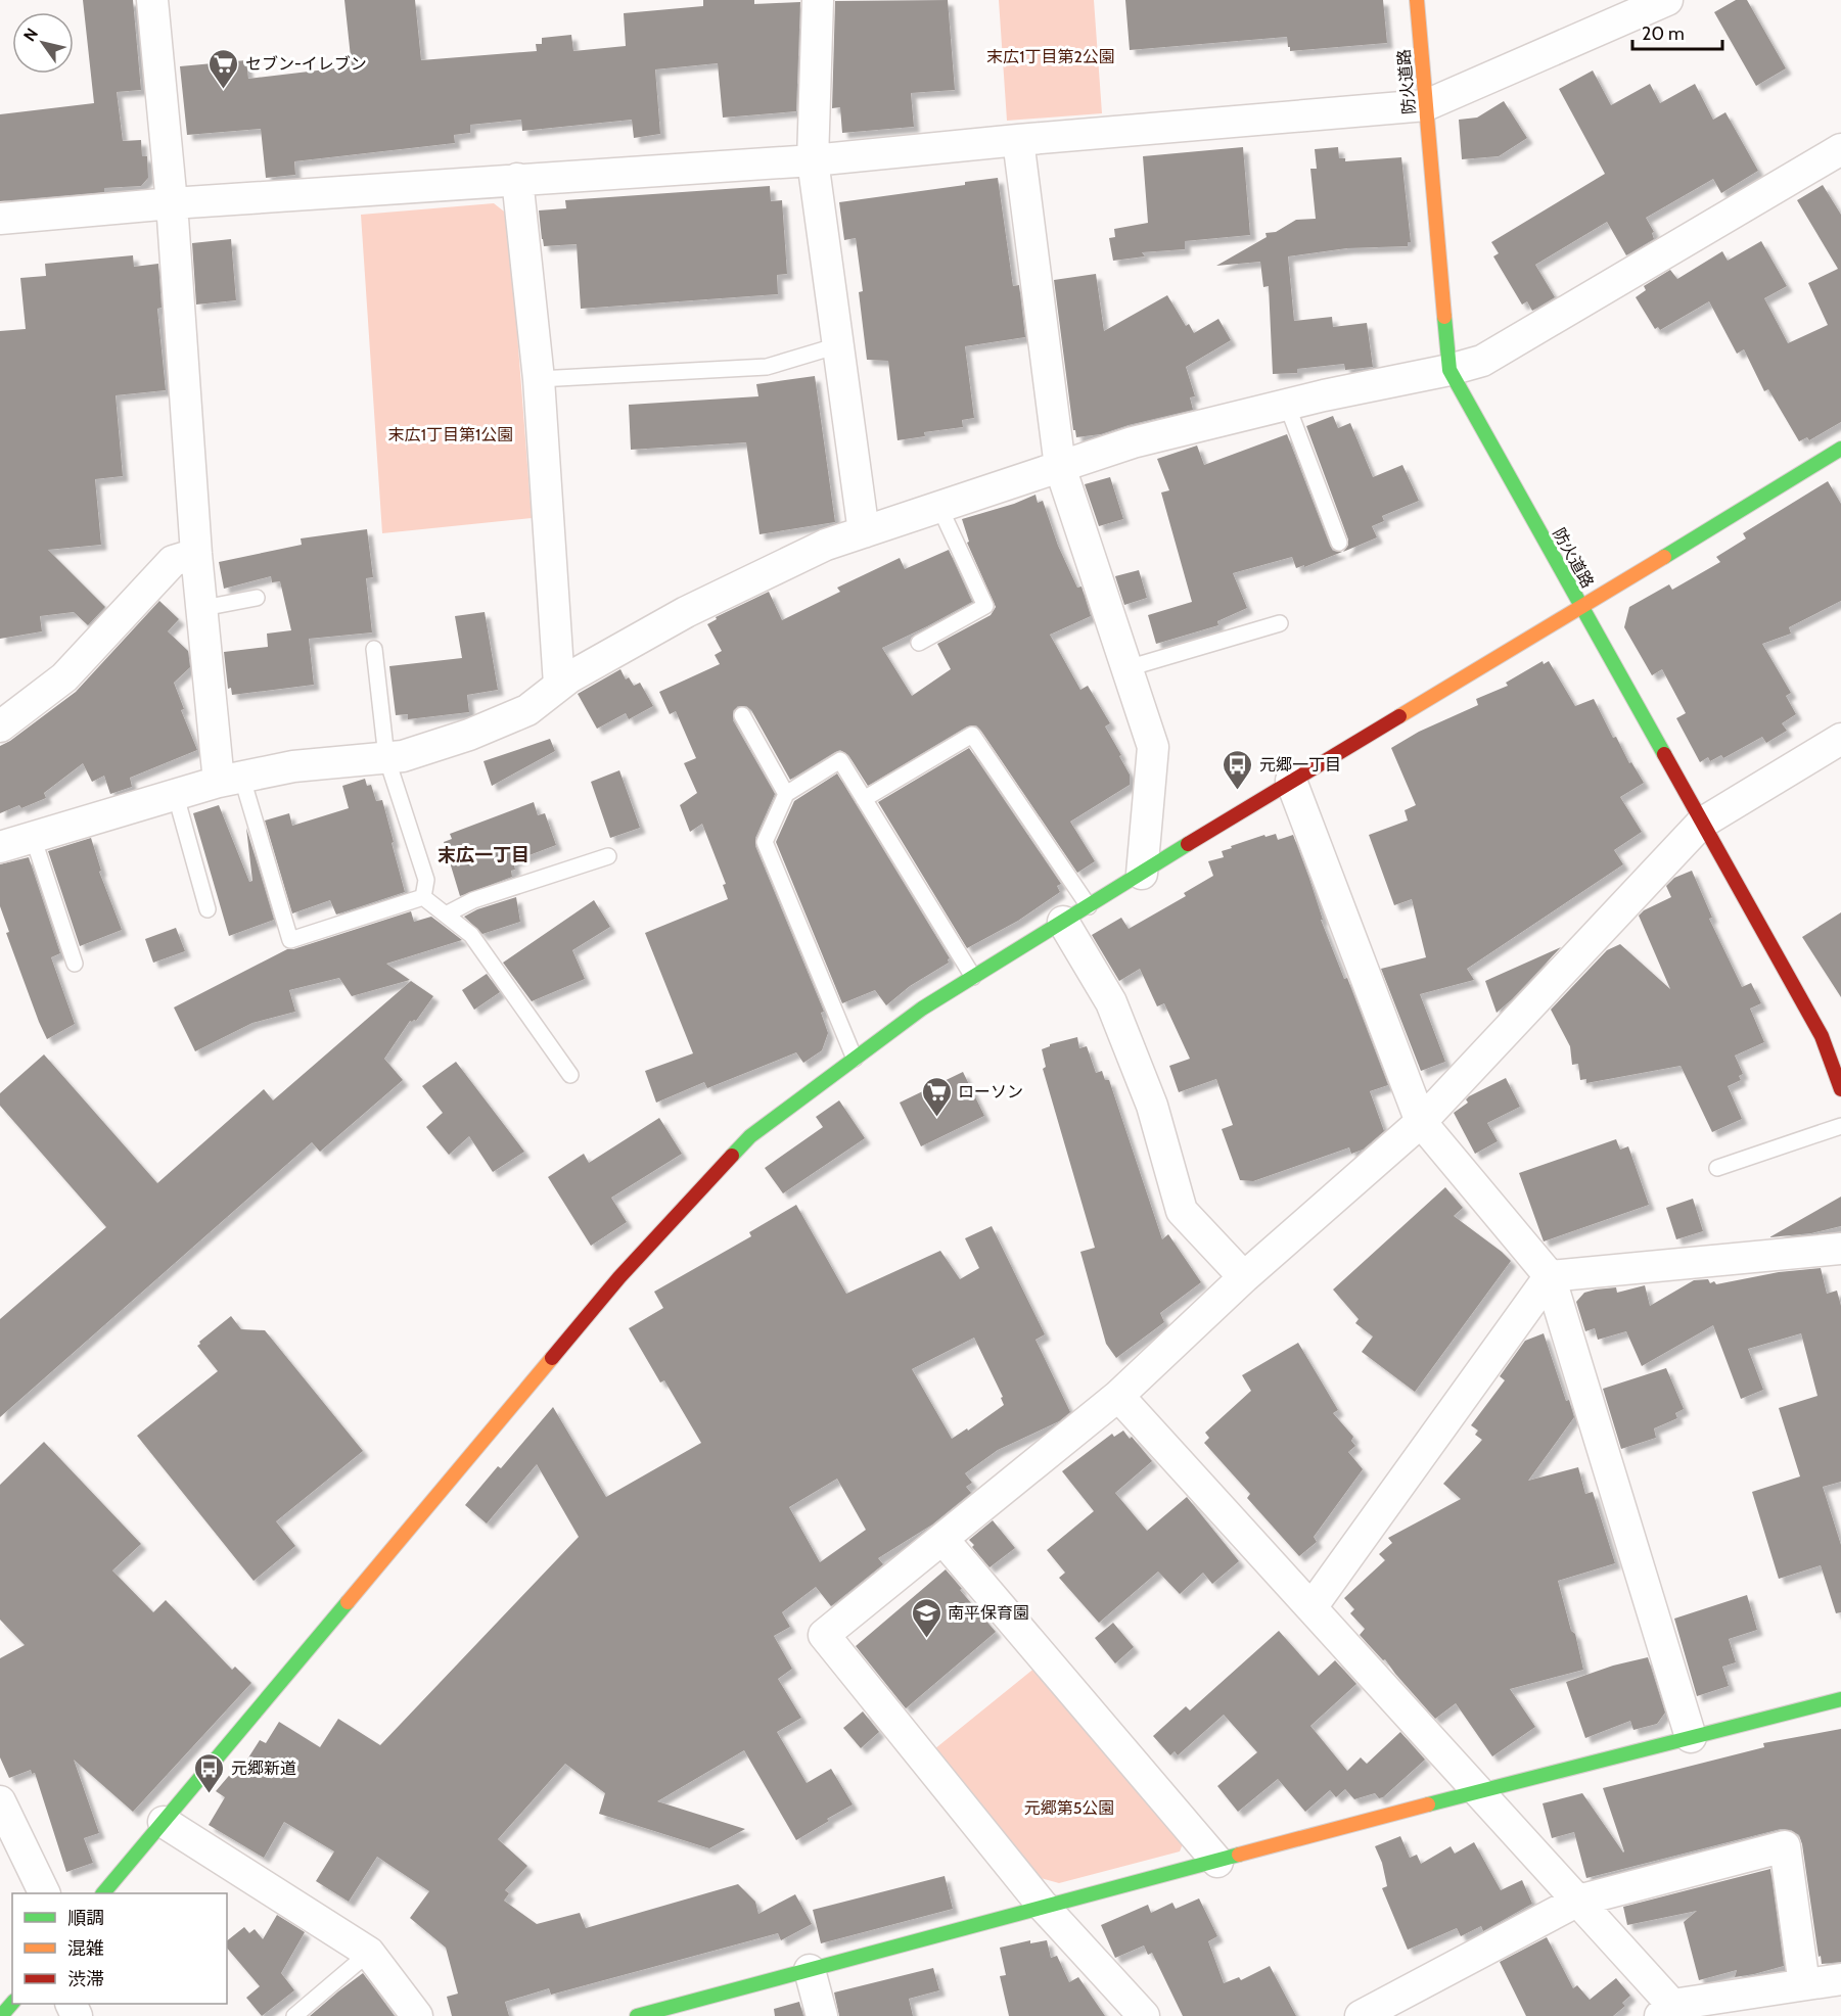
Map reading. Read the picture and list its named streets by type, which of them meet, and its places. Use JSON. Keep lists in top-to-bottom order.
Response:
{
  "streets": {
    "street": ["防火道路"]
  },
  "districts": ["末広一丁目"],
  "parks": ["末広1丁目第2公園", "末広1丁目第1公園", "元郷第5公園"],
  "places": {
    "supermarket": ["セブン-イレブン", "ローソン"],
    "bus stop": ["元郷一丁目", "元郷新道"],
    "school or university": ["南平保育園"]
  },
  "legend": ["順調", "混雑", "渋滞"],
  "scale_bar": "20 m",
  "north": "top left"
}
